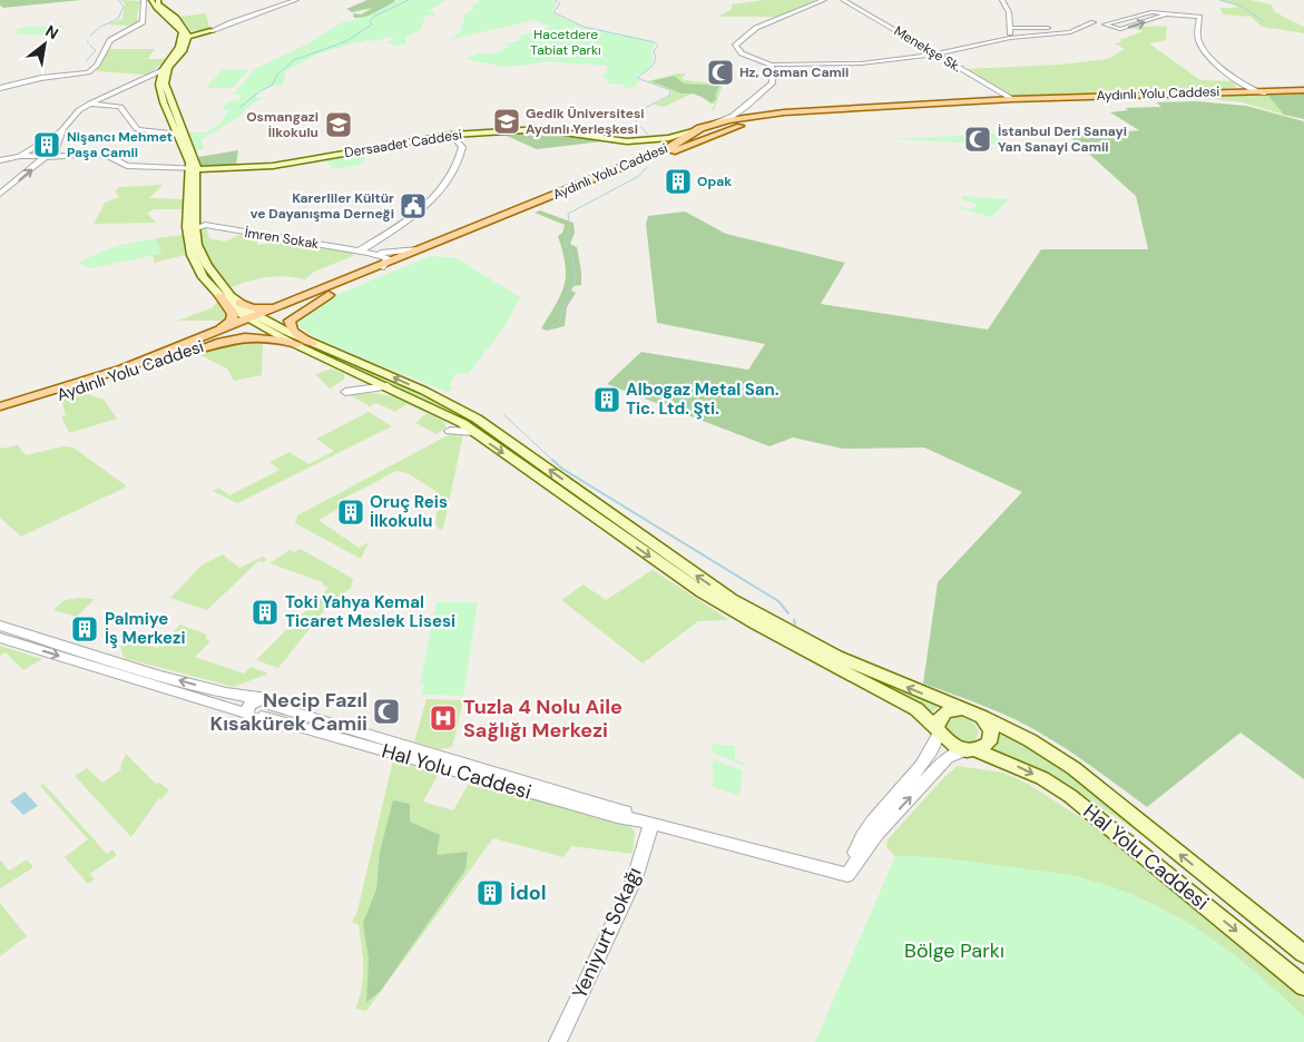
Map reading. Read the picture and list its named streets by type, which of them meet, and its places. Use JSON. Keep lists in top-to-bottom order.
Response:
{
  "streets": {
    "main road": ["Aydınlı Yolu Caddesi", "Dersaadet Caddesi", "Hal Yolu Caddesi"],
    "street": ["Menekşe Sk.", "İmren Sokak", "Yeniyurt Sokağı"]
  },
  "crossings": [
    ["Menekşe Sk.", "Aydınlı Yolu Caddesi"],
    ["Aydınlı Yolu Caddesi", "Dersaadet Caddesi"],
    ["Aydınlı Yolu Caddesi", "İmren Sokak"],
    ["Hal Yolu Caddesi", "Yeniyurt Sokağı"]
  ],
  "parks": ["Hacetdere Tabiat Parkı", "Bölge Parkı"],
  "places": {
    "mosque": ["Hz, Osman Camii", "İstanbul Deri Sanayi Yan Sanayi Camii", "Necip Fazıl Kısakürek Camii"],
    "school or university": ["Gedik Üniversitesi Aydınlı Yerleşkesi", "Osmangazi İlkokulu"],
    "building": [
      "Nişancı Mehmet Paşa Camii",
      "Opak",
      "Albogaz Metal San. Tic. Ltd. Şti.",
      "Oruç Reis İlkokulu",
      "Toki Yahya Kemal Ticaret Meslek Lisesi",
      "Palmiye İş Merkezi",
      "İdol"
    ],
    "public building": ["Karerliler Kültür ve Dayanışma Derneği"],
    "hospital": ["Tuzla 4 Nolu Aile Sağlığı Merkezi"]
  },
  "north": "top right"
}
